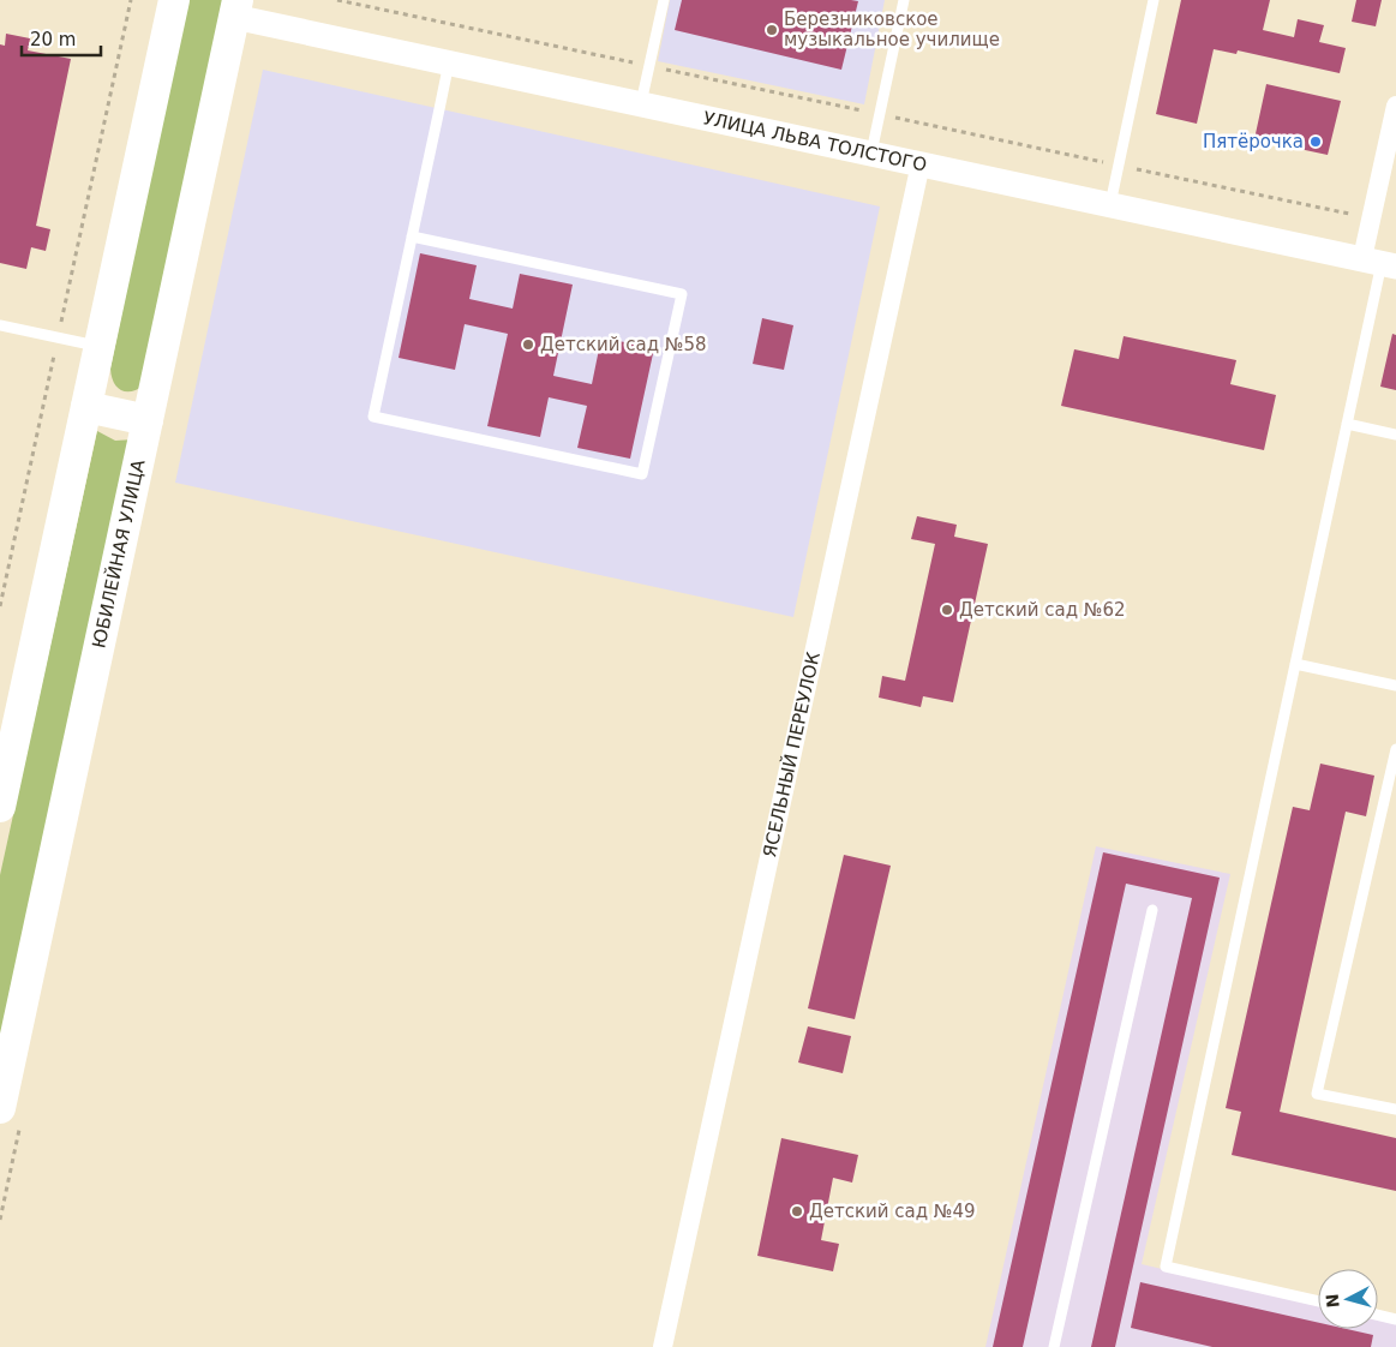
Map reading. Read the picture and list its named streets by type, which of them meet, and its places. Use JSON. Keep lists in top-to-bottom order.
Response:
{
  "streets": {
    "main road": ["ЮБИЛЕЙНАЯ УЛИЦА"],
    "street": ["УЛИЦА ЛЬВА ТОЛСТОГО", "ЯСЕЛЬНЫЙ ПЕРЕУЛОК"]
  },
  "crossings": [
    ["УЛИЦА ЛЬВА ТОЛСТОГО", "ЮБИЛЕЙНАЯ УЛИЦА"],
    ["УЛИЦА ЛЬВА ТОЛСТОГО", "ЯСЕЛЬНЫЙ ПЕРЕУЛОК"]
  ],
  "places": [
    "Березниковское музыкальное училище",
    "Пятёрочка",
    "Детский сад №58",
    "Детский сад №62",
    "Детский сад №49"
  ],
  "scale_bar": "20 m",
  "north": "left"
}
